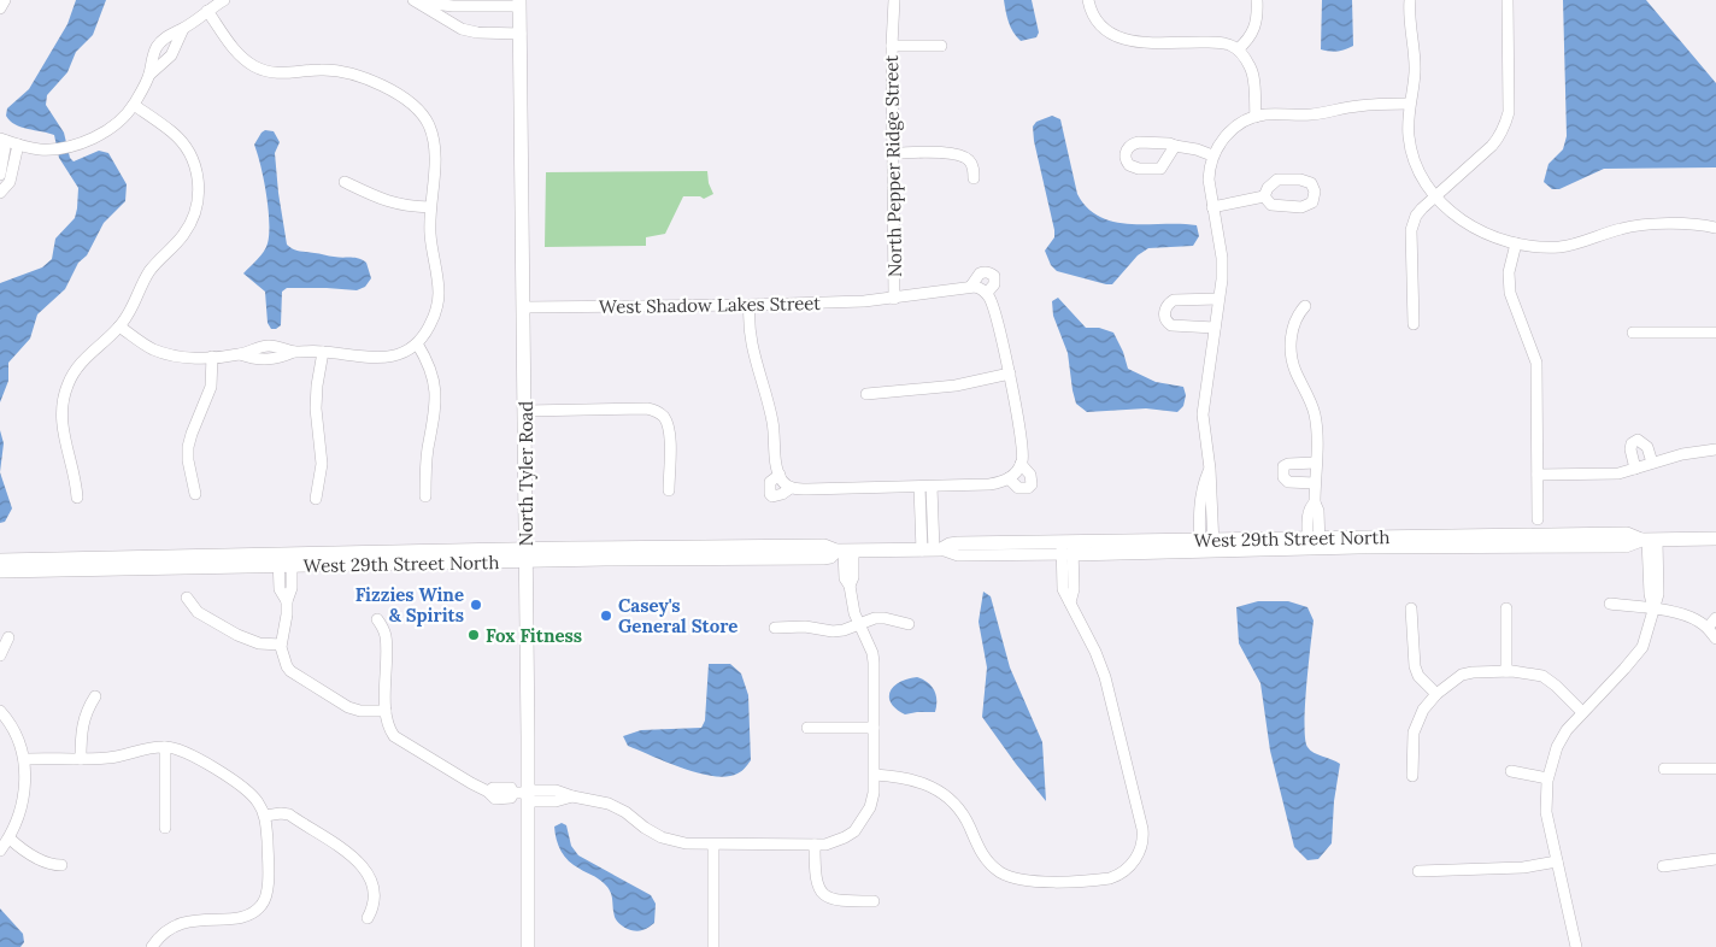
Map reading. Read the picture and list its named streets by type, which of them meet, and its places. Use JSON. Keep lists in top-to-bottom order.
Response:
{
  "streets": {
    "main road": ["North Tyler Road", "West 29th Street North"],
    "street": ["North Pepper Ridge Street", "West Shadow Lakes Street"]
  },
  "crossings": [
    ["North Pepper Ridge Street", "West Shadow Lakes Street"],
    ["West Shadow Lakes Street", "North Tyler Road"],
    ["North Tyler Road", "West 29th Street North"]
  ],
  "places": ["Fizzies Wine & Spirits", "Casey's General Store", "Fox Fitness"]
}
